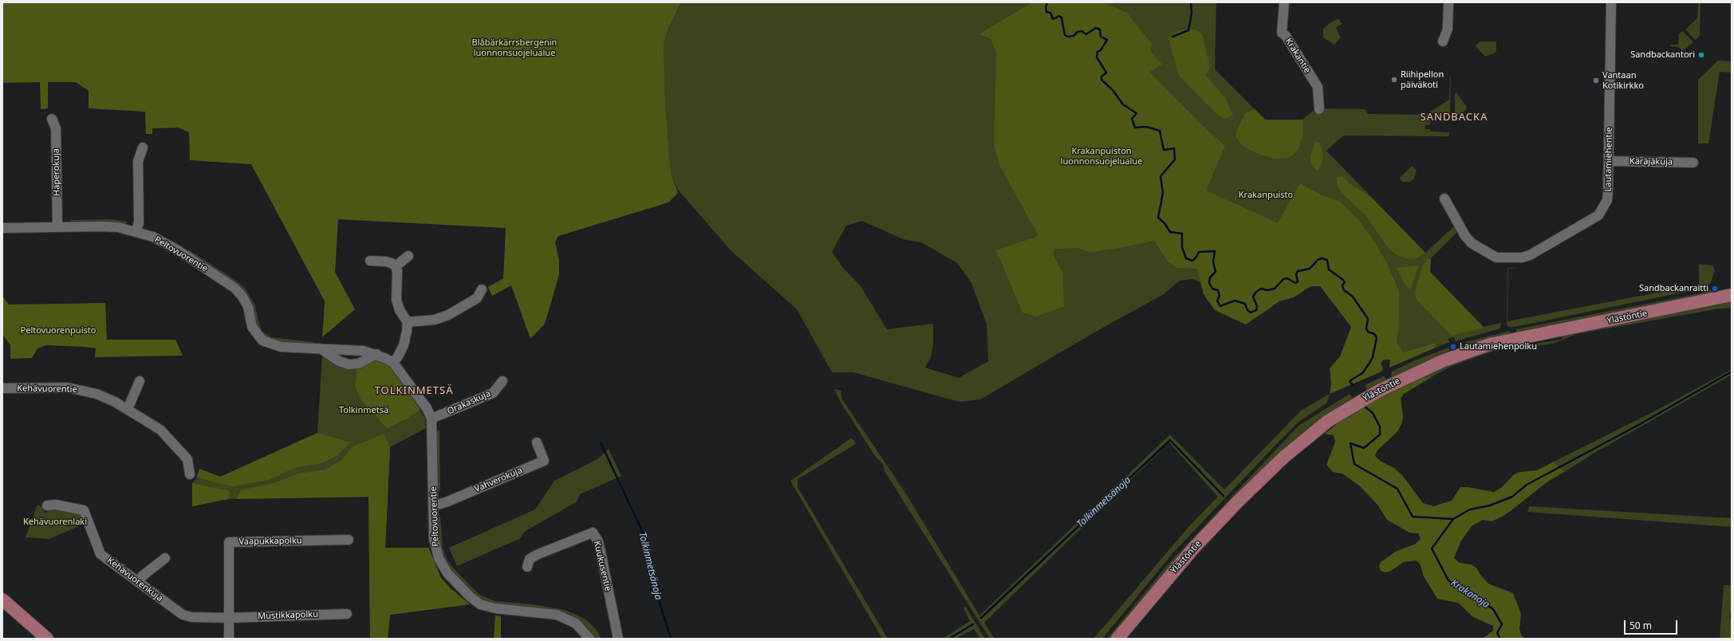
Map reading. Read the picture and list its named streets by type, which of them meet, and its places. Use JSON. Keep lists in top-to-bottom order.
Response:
{
  "streets": {
    "main road": ["Ylästöntie"],
    "street": [
      "Krakantie",
      "Lautamiehentie",
      "Käräjäkuja",
      "Haperokuja",
      "Peltovuorentie",
      "Kehävuorentie",
      "Orakaskuja",
      "Vahverokuja",
      "Vaapukkapolku",
      "Kuukusentie",
      "Kehävuorenkuja",
      "Mustikkapolku"
    ]
  },
  "crossings": [
    ["Lautamiehentie", "Käräjäkuja"],
    ["Haperokuja", "Peltovuorentie"],
    ["Peltovuorentie", "Orakaskuja"],
    ["Peltovuorentie", "Vahverokuja"],
    ["Vaapukkapolku", "Kehävuorenkuja"],
    ["Vaapukkapolku", "Mustikkapolku"],
    ["Kehävuorenkuja", "Mustikkapolku"]
  ],
  "districts": ["SANDBACKA", "TOLKINMETSÄ"],
  "water": ["Tolkinmetsänoja", "Krakanoja"],
  "parks": [
    "Blåbärkärrsbergenin luonnonsuojelualue",
    "Krakanpuiston luonnonsuojelualue",
    "Krakanpuisto",
    "Peltovuorenpuisto",
    "Tolkinmetsä",
    "Kehävuorenlaki"
  ],
  "places": [
    "Sandbackantori",
    "Riihipellon päiväkoti",
    "Vantaan Kotikirkko",
    "Sandbackanraitti",
    "Lautamiehenpolku"
  ],
  "scale_bar": "50 m"
}
